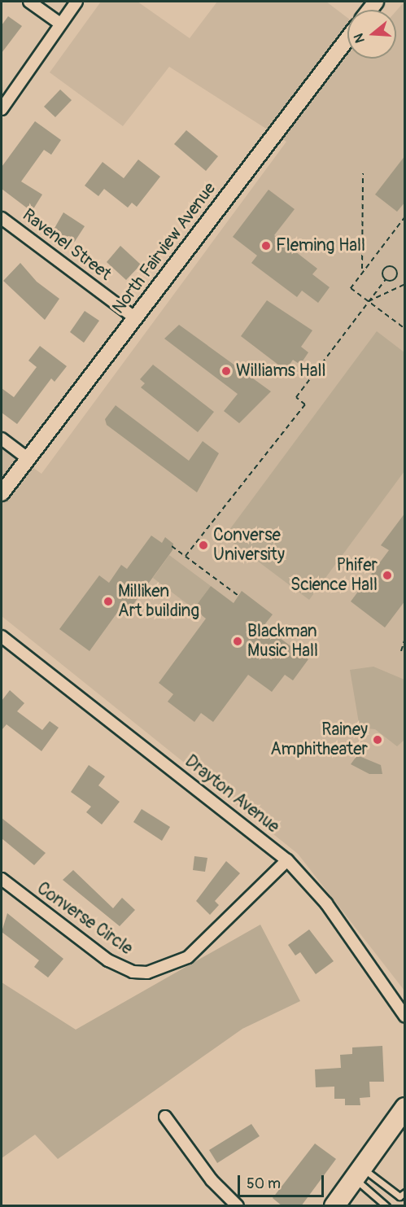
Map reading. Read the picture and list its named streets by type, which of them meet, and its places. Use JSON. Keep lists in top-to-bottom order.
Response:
{
  "streets": {
    "street": [
      "Ravenel Street",
      "North Fairview Avenue",
      "Drayton Avenue",
      "Converse Circle"
    ]
  },
  "crossings": [
    ["Ravenel Street", "North Fairview Avenue"],
    ["Drayton Avenue", "Converse Circle"]
  ],
  "places": [
    "Fleming Hall",
    "Williams Hall",
    "Converse University",
    "Phifer Science Hall",
    "Milliken Art building",
    "Blackman Music Hall",
    "Rainey Amphitheater"
  ],
  "scale_bar": "50 m",
  "north": "left"
}
